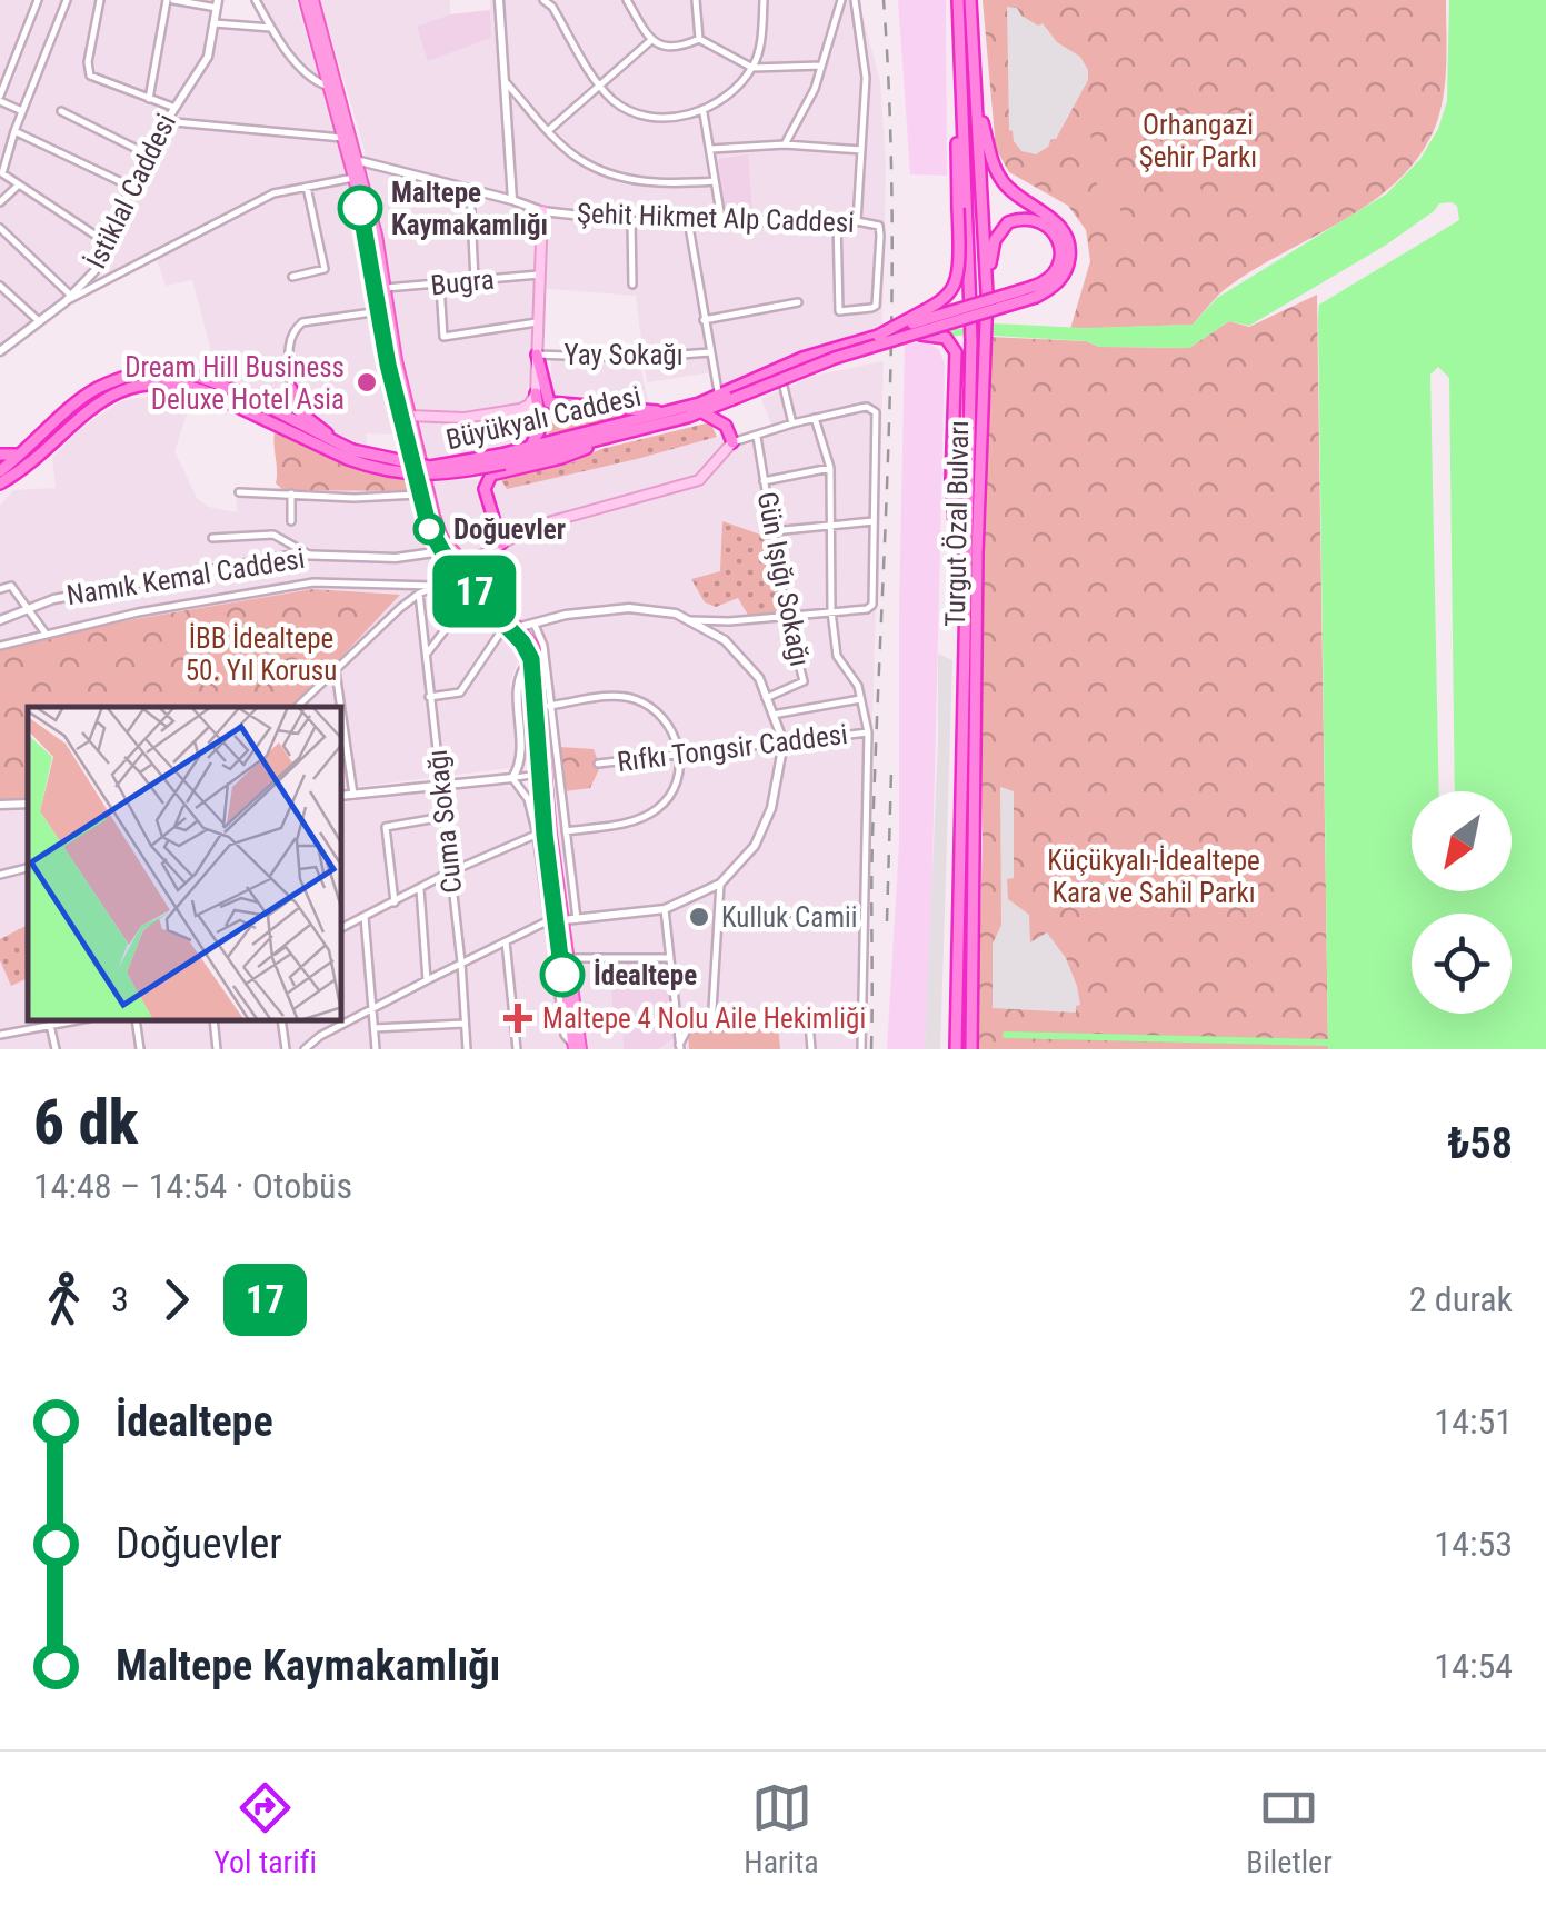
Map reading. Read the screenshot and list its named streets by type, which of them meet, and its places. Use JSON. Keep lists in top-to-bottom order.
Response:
{
  "streets": {
    "highway": ["Büyükyalı Caddesi", "Turgut Özal Bulvarı"],
    "street": [
      "İstiklal Caddesi",
      "Şehit Hikmet Alp Caddesi",
      "Bugra",
      "Yay Sokağı",
      "Namık Kemal Caddesi",
      "Gün Işığı Sokağı",
      "Rıfkı Tongsir Caddesi",
      "Cuma Sokağı"
    ]
  },
  "parks": ["Orhangazi Şehir Parkı", "İBB İdealtepe 50. Yıl Korusu", "Küçükyalı-İdealtepe Kara ve Sahil Parkı"],
  "places": {
    "other": [
      "Maltepe Kaymakamlığı",
      "Dream Hill Business Deluxe Hotel Asia",
      "Doğuevler",
      "Kulluk Camii",
      "İdealtepe"
    ],
    "health": ["Maltepe 4 Nolu Aile Hekimliği"]
  },
  "lines": ["bus line 17"],
  "north": "bottom left",
  "page": {
    "on_map": "17",
    "heading": ["6 dk", "14:48 – 14:54 · Otobüs", "₺58"],
    "legs": ["3", "17", "2 durak"],
    "list": [
      {
        "name": "İdealtepe",
        "value": "14:51"
      },
      {
        "name": "Doğuevler",
        "value": "14:53"
      },
      {
        "name": "Maltepe Kaymakamlığı",
        "value": "14:54"
      }
    ],
    "tabs": ["Yol tarifi", "Harita", "Biletler"]
  }
}
